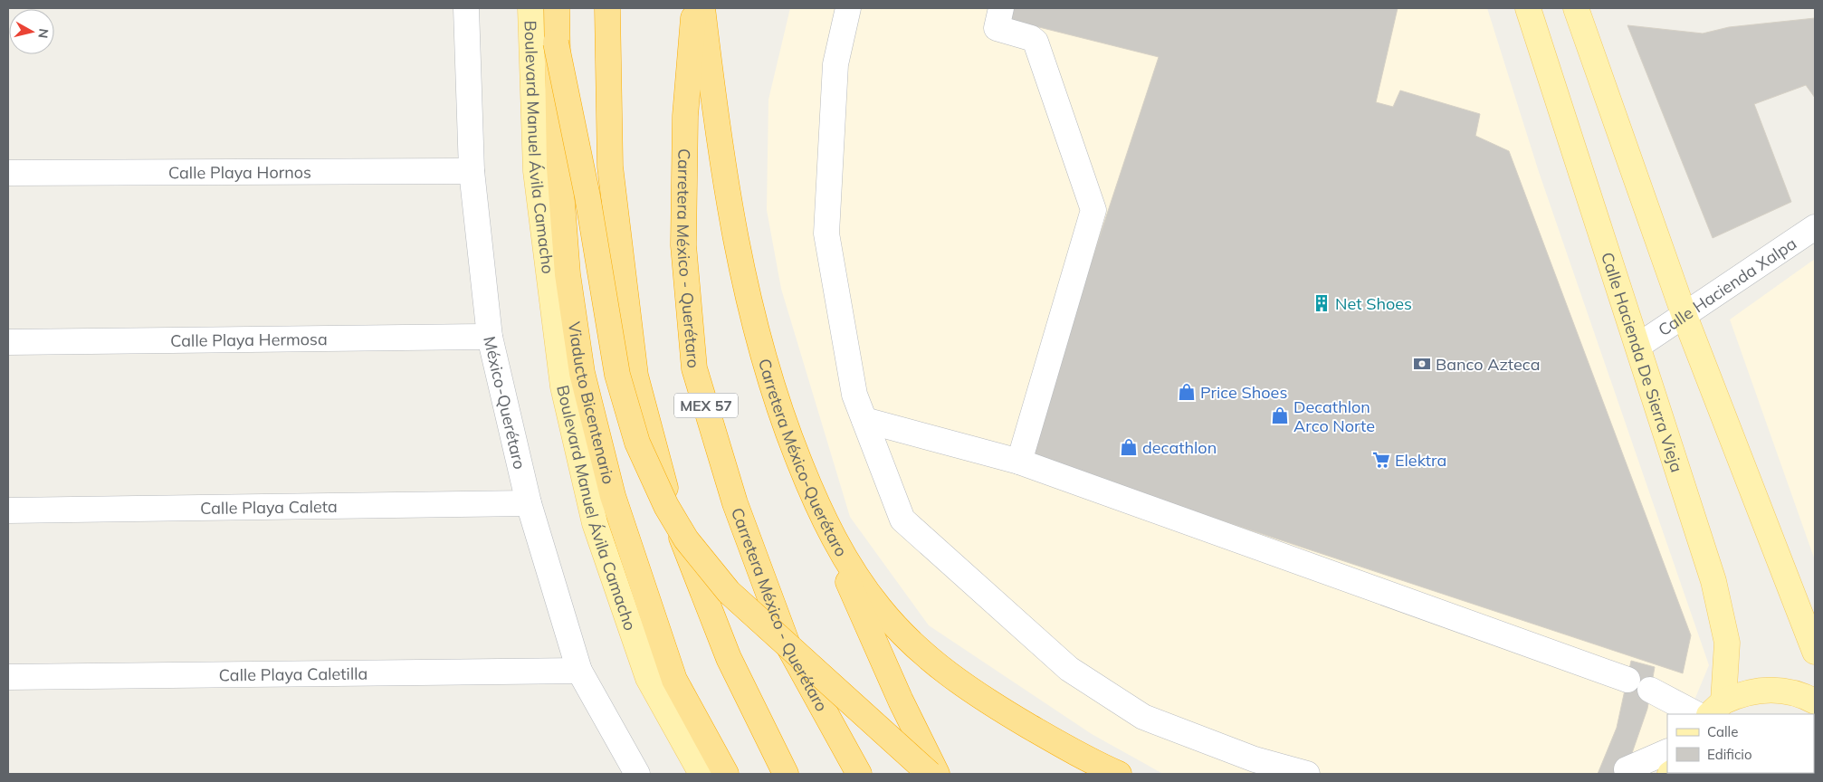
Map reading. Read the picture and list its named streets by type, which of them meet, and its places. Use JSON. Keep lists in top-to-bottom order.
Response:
{
  "streets": {
    "highway": [
      "Carretera México - Querétaro",
      "Viaducto Bicentenario",
      "MEX 57",
      "Carretera México-Querétaro"
    ],
    "main road": ["Boulevard Manuel Ávila Camacho", "Calle Hacienda De Sierra Vieja"],
    "street": [
      "Calle Playa Hornos",
      "Calle Hacienda Xalpa",
      "Calle Playa Hermosa",
      "México-Querétaro",
      "Calle Playa Caleta",
      "Calle Playa Caletilla"
    ]
  },
  "crossings": [
    ["Calle Playa Hornos", "México-Querétaro"],
    ["Calle Hacienda Xalpa", "Calle Hacienda De Sierra Vieja"],
    ["Calle Playa Hermosa", "México-Querétaro"],
    ["México-Querétaro", "Calle Playa Caleta"],
    ["México-Querétaro", "Calle Playa Caletilla"]
  ],
  "places": {
    "building": ["Net Shoes"],
    "bank": ["Banco Azteca"],
    "shop": ["Price Shoes", "Decathlon Arco Norte", "decathlon"],
    "supermarket": ["Elektra"]
  },
  "legend": ["Calle", "Edificio"],
  "north": "right"
}
